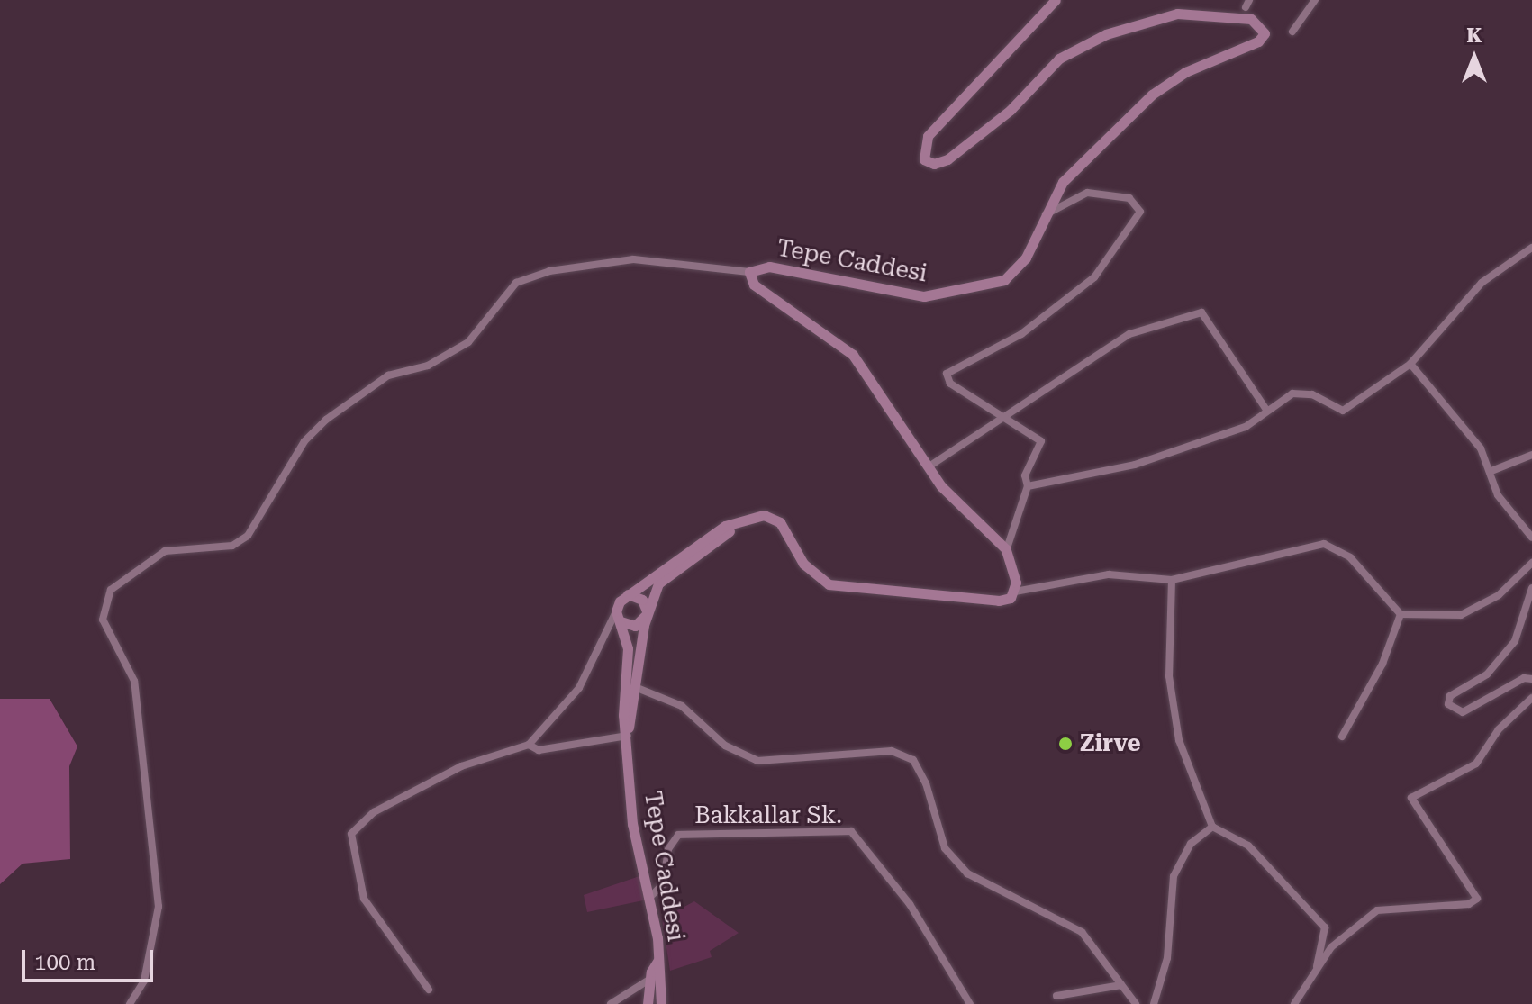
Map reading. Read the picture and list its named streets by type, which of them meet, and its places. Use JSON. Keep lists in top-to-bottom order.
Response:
{
  "streets": {
    "street": ["Tepe Caddesi", "Bakkallar Sk."]
  },
  "crossings": [
    ["Tepe Caddesi", "Bakkallar Sk."]
  ],
  "places": ["Zirve"],
  "scale_bar": "100 m",
  "north": "top"
}
